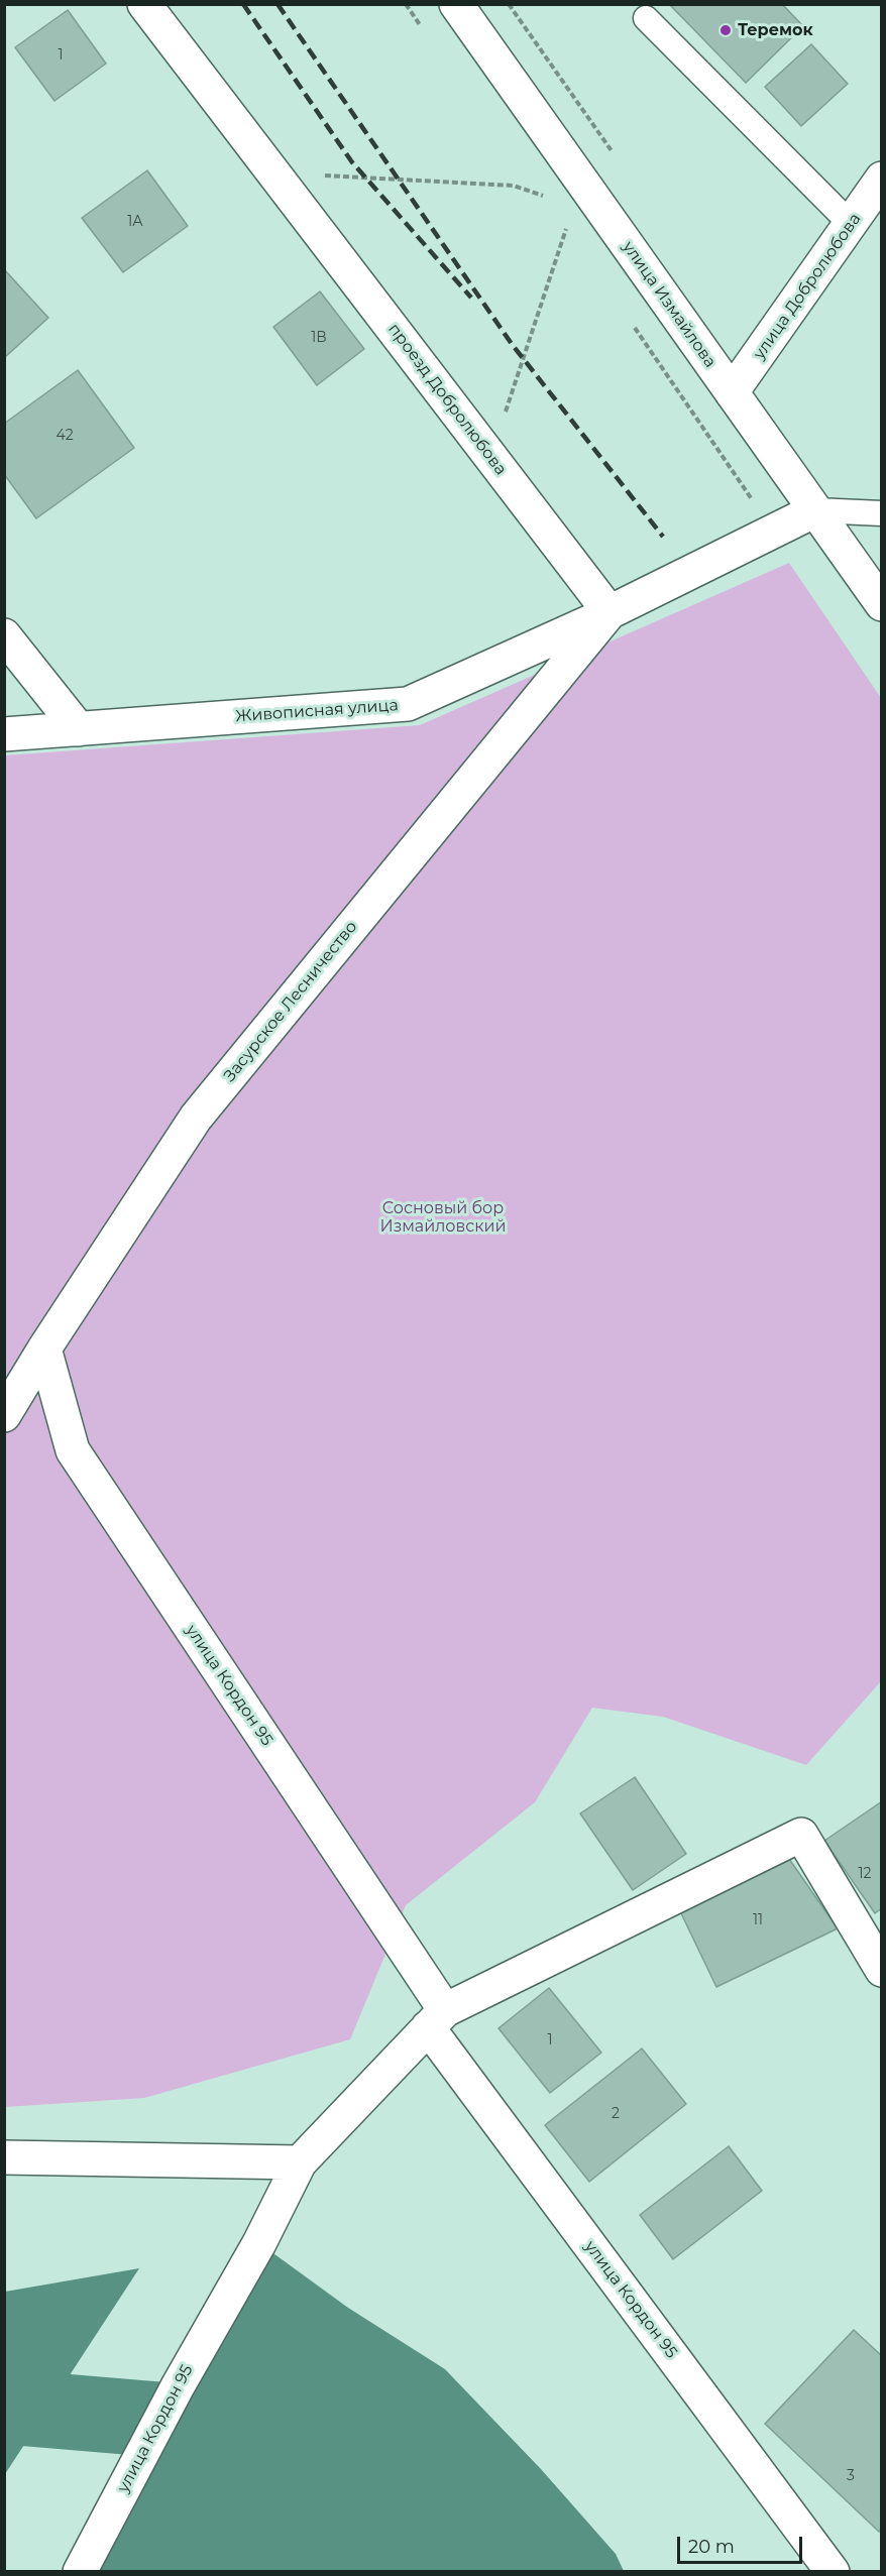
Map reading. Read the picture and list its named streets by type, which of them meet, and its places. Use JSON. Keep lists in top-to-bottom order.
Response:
{
  "streets": {
    "street": [
      "улица Добролюбова",
      "улица Измайлова",
      "проезд Добролюбова",
      "Живописная улица",
      "Засурское Лесничество",
      "улица Кордон 95"
    ]
  },
  "crossings": [
    ["улица Добролюбова", "улица Измайлова"],
    ["проезд Добролюбова", "Живописная улица"],
    ["проезд Добролюбова", "Засурское Лесничество"],
    ["Живописная улица", "Засурское Лесничество"],
    ["Засурское Лесничество", "улица Кордон 95"]
  ],
  "parks": ["Сосновый бор Измайловский"],
  "places": ["Теремок"],
  "house_numbers": [
    "1",
    "1А",
    "1В",
    "42",
    "12",
    "11",
    "1",
    "2",
    "3"
  ],
  "scale_bar": "20 m"
}
